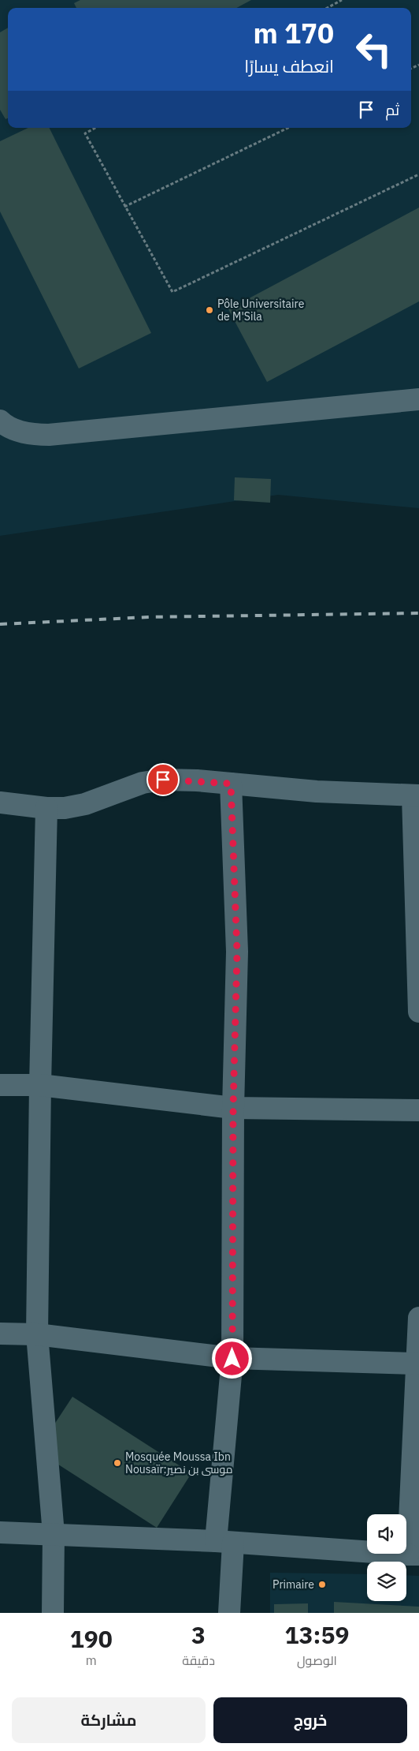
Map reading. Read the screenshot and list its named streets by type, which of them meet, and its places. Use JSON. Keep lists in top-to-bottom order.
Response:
{
  "places": ["Pôle Universitaire de M'Sila", "Mosquée Moussa Ibn Nousaïr;موسى بن نصير", "Primaire"],
  "page": {
    "turn": ["170 m", "انعطف يسارًا"],
    "then": "ثم",
    "eta": [
      "13:59",
      "الوصول",
      "3",
      "دقيقة",
      "190",
      "m"
    ],
    "buttons": ["خروج", "مشاركة"]
  }
}
